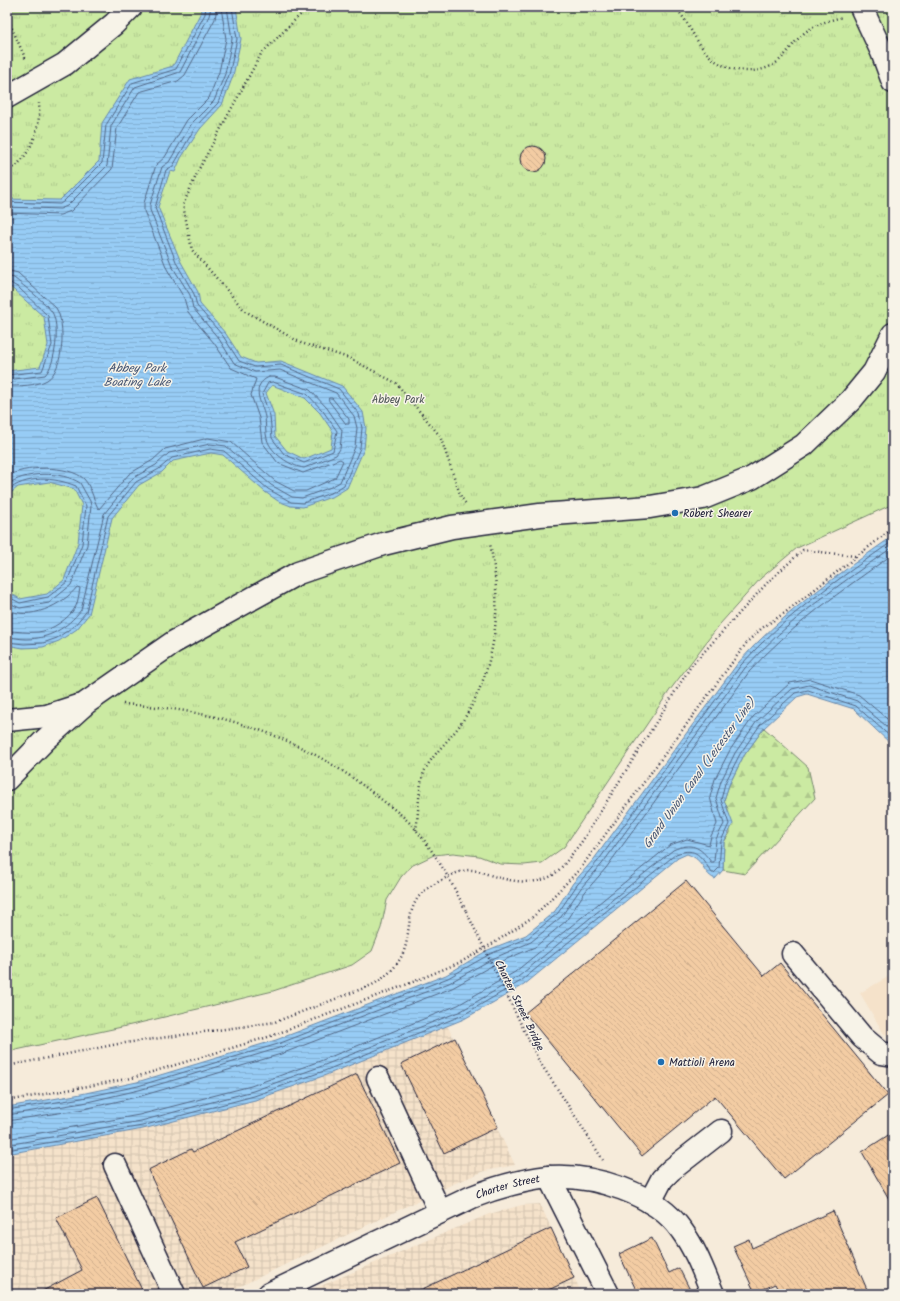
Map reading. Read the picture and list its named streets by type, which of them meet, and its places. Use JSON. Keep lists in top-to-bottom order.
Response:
{
  "streets": {
    "street": ["Charter Street"],
    "path": ["Charter Street Bridge"]
  },
  "crossings": [
    ["Charter Street Bridge", "Charter Street"]
  ],
  "water": ["Abbey Park Boating Lake", "Grand Union Canal (Leicester Line)"],
  "parks": ["Abbey Park"],
  "places": ["Robert Shearer", "Mattioli Arena"]
}
